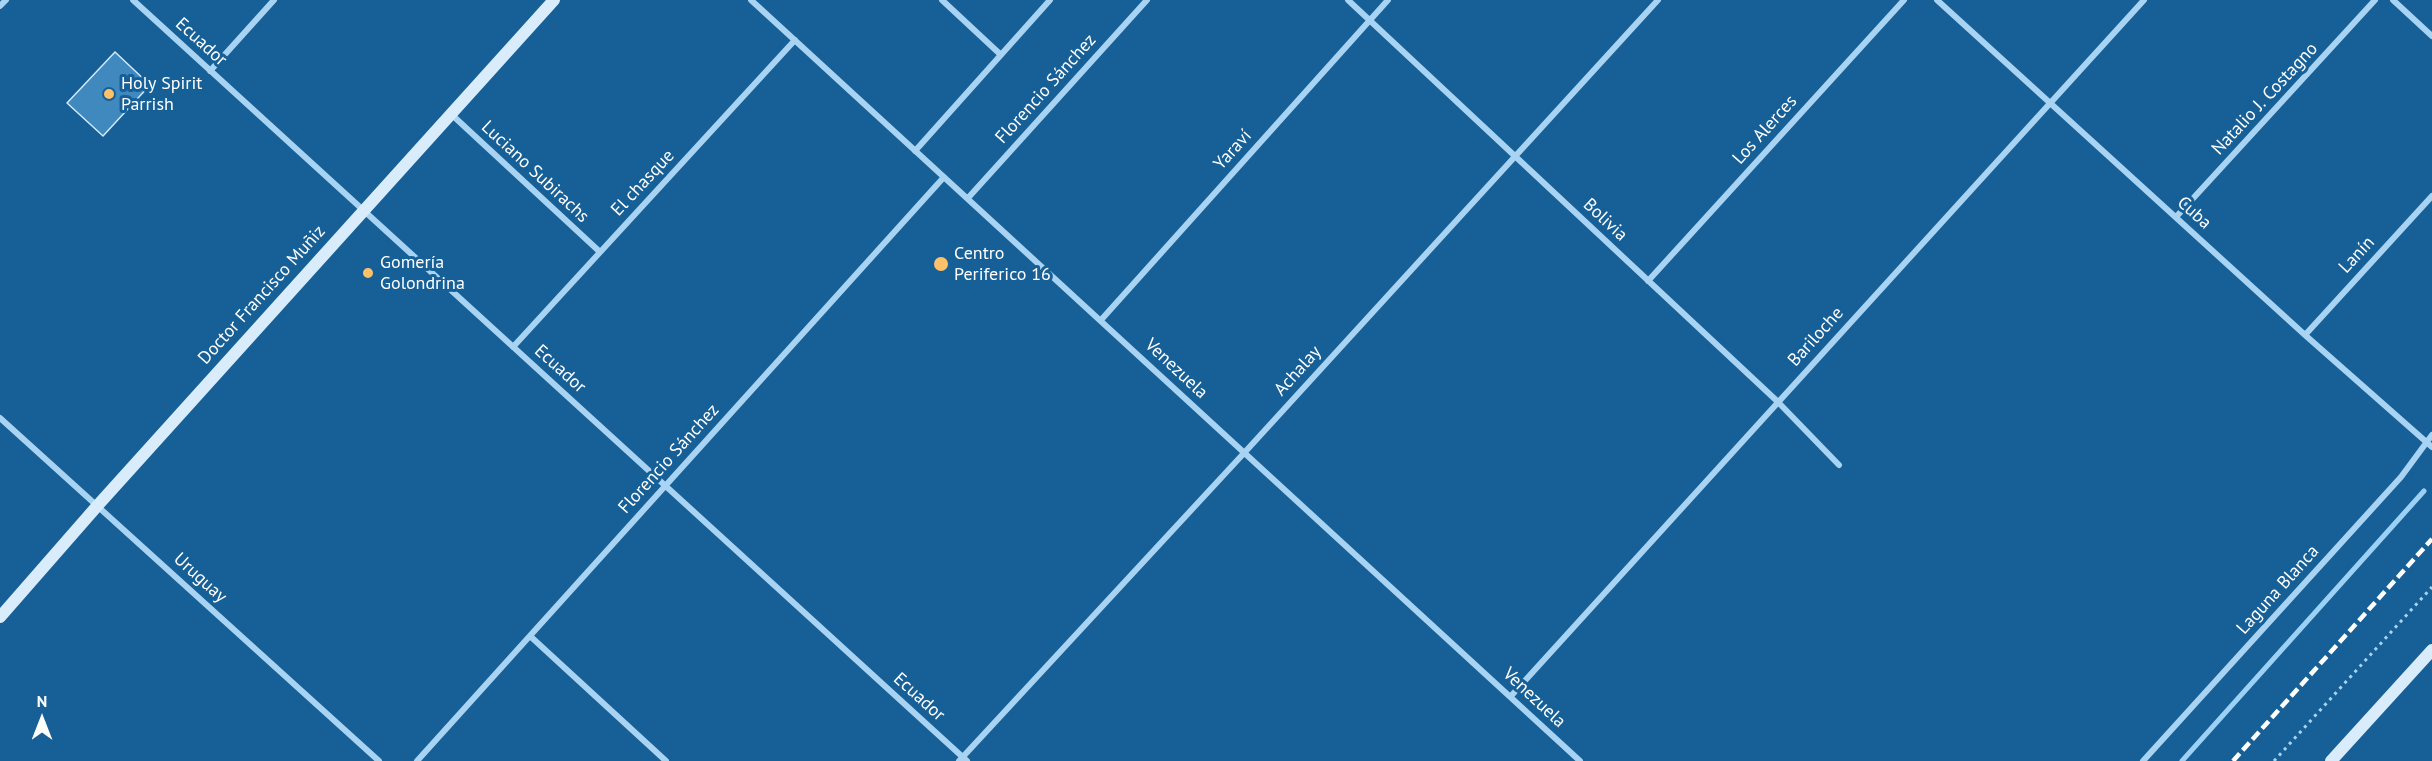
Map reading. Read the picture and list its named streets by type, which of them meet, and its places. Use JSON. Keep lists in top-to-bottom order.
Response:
{
  "streets": {
    "main road": ["Doctor Francisco Muñiz"],
    "street": [
      "Ecuador",
      "Florencio Sánchez",
      "Natalio J. Costagno",
      "Los Alerces",
      "Yaraví",
      "Luciano Subirachs",
      "El chasque",
      "Cuba",
      "Bolivia",
      "Lanín",
      "Bariloche",
      "Venezuela",
      "Achalay",
      "Uruguay",
      "Laguna Blanca"
    ]
  },
  "crossings": [
    ["Ecuador", "Florencio Sánchez"],
    ["Ecuador", "El chasque"],
    ["Ecuador", "Doctor Francisco Muñiz"],
    ["Ecuador", "Achalay"],
    ["Florencio Sánchez", "Venezuela"],
    ["Natalio J. Costagno", "Cuba"],
    ["Los Alerces", "Bolivia"],
    ["Yaraví", "Bolivia"],
    ["Yaraví", "Venezuela"],
    ["Luciano Subirachs", "El chasque"],
    ["Luciano Subirachs", "Doctor Francisco Muñiz"],
    ["El chasque", "Venezuela"],
    ["Cuba", "Lanín"],
    ["Cuba", "Bariloche"],
    ["Cuba", "Laguna Blanca"],
    ["Bolivia", "Bariloche"],
    ["Bolivia", "Achalay"],
    ["Doctor Francisco Muñiz", "Uruguay"],
    ["Bariloche", "Venezuela"],
    ["Venezuela", "Achalay"]
  ],
  "places": ["Holy Spirit Parrish", "Centro Periferico 16", "Gomería Golondrina"],
  "north": "top"
}
